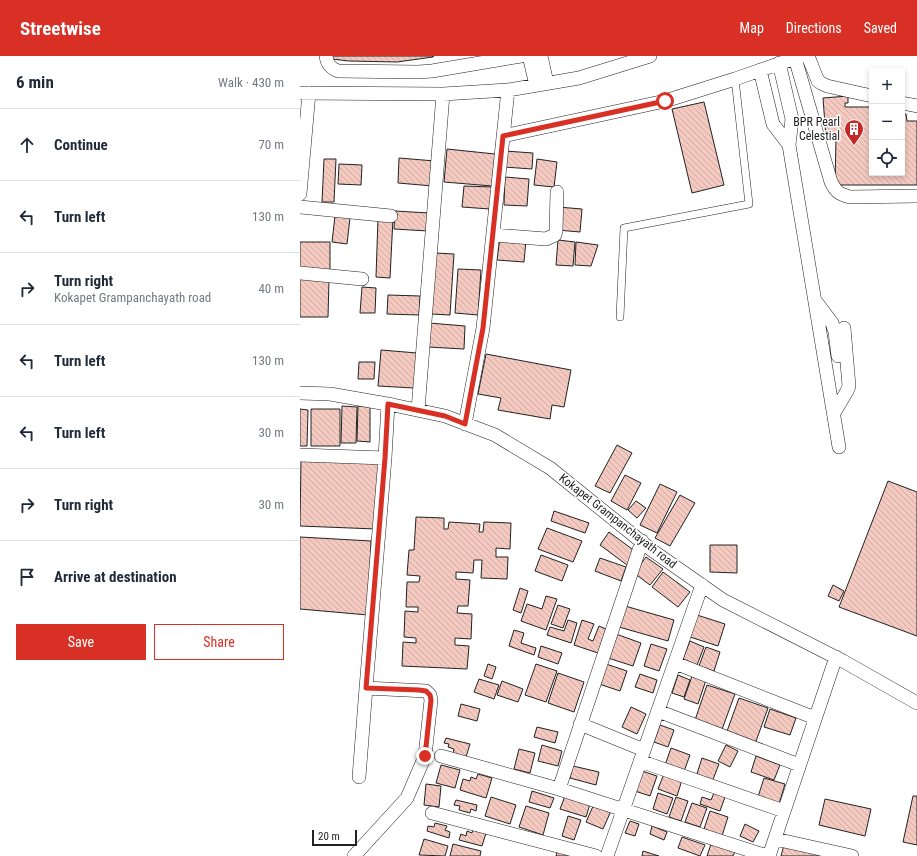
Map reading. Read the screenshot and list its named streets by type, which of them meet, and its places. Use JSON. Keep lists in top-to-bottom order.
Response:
{
  "streets": {
    "street": ["Kokapet Grampanchayath road"]
  },
  "places": {
    "building": ["BPR Pearl Celestial"]
  },
  "scale_bar": "20 m",
  "page": {
    "header": "Streetwise",
    "nav": ["Map", "Directions", "Saved"],
    "heading": ["6 min", "Walk · 430 m"],
    "map_buttons": ["+", "−"],
    "list": [
      ["Continue", "70 m"],
      ["Turn left", "130 m"],
      ["Turn right", "Kokapet Grampanchayath road", "40 m"],
      ["Turn left", "130 m"],
      ["Turn left", "30 m"],
      ["Turn right", "30 m"],
      "Arrive at destination"
    ],
    "buttons": ["Save", "Share"],
    "scale": "20 m"
  }
}
